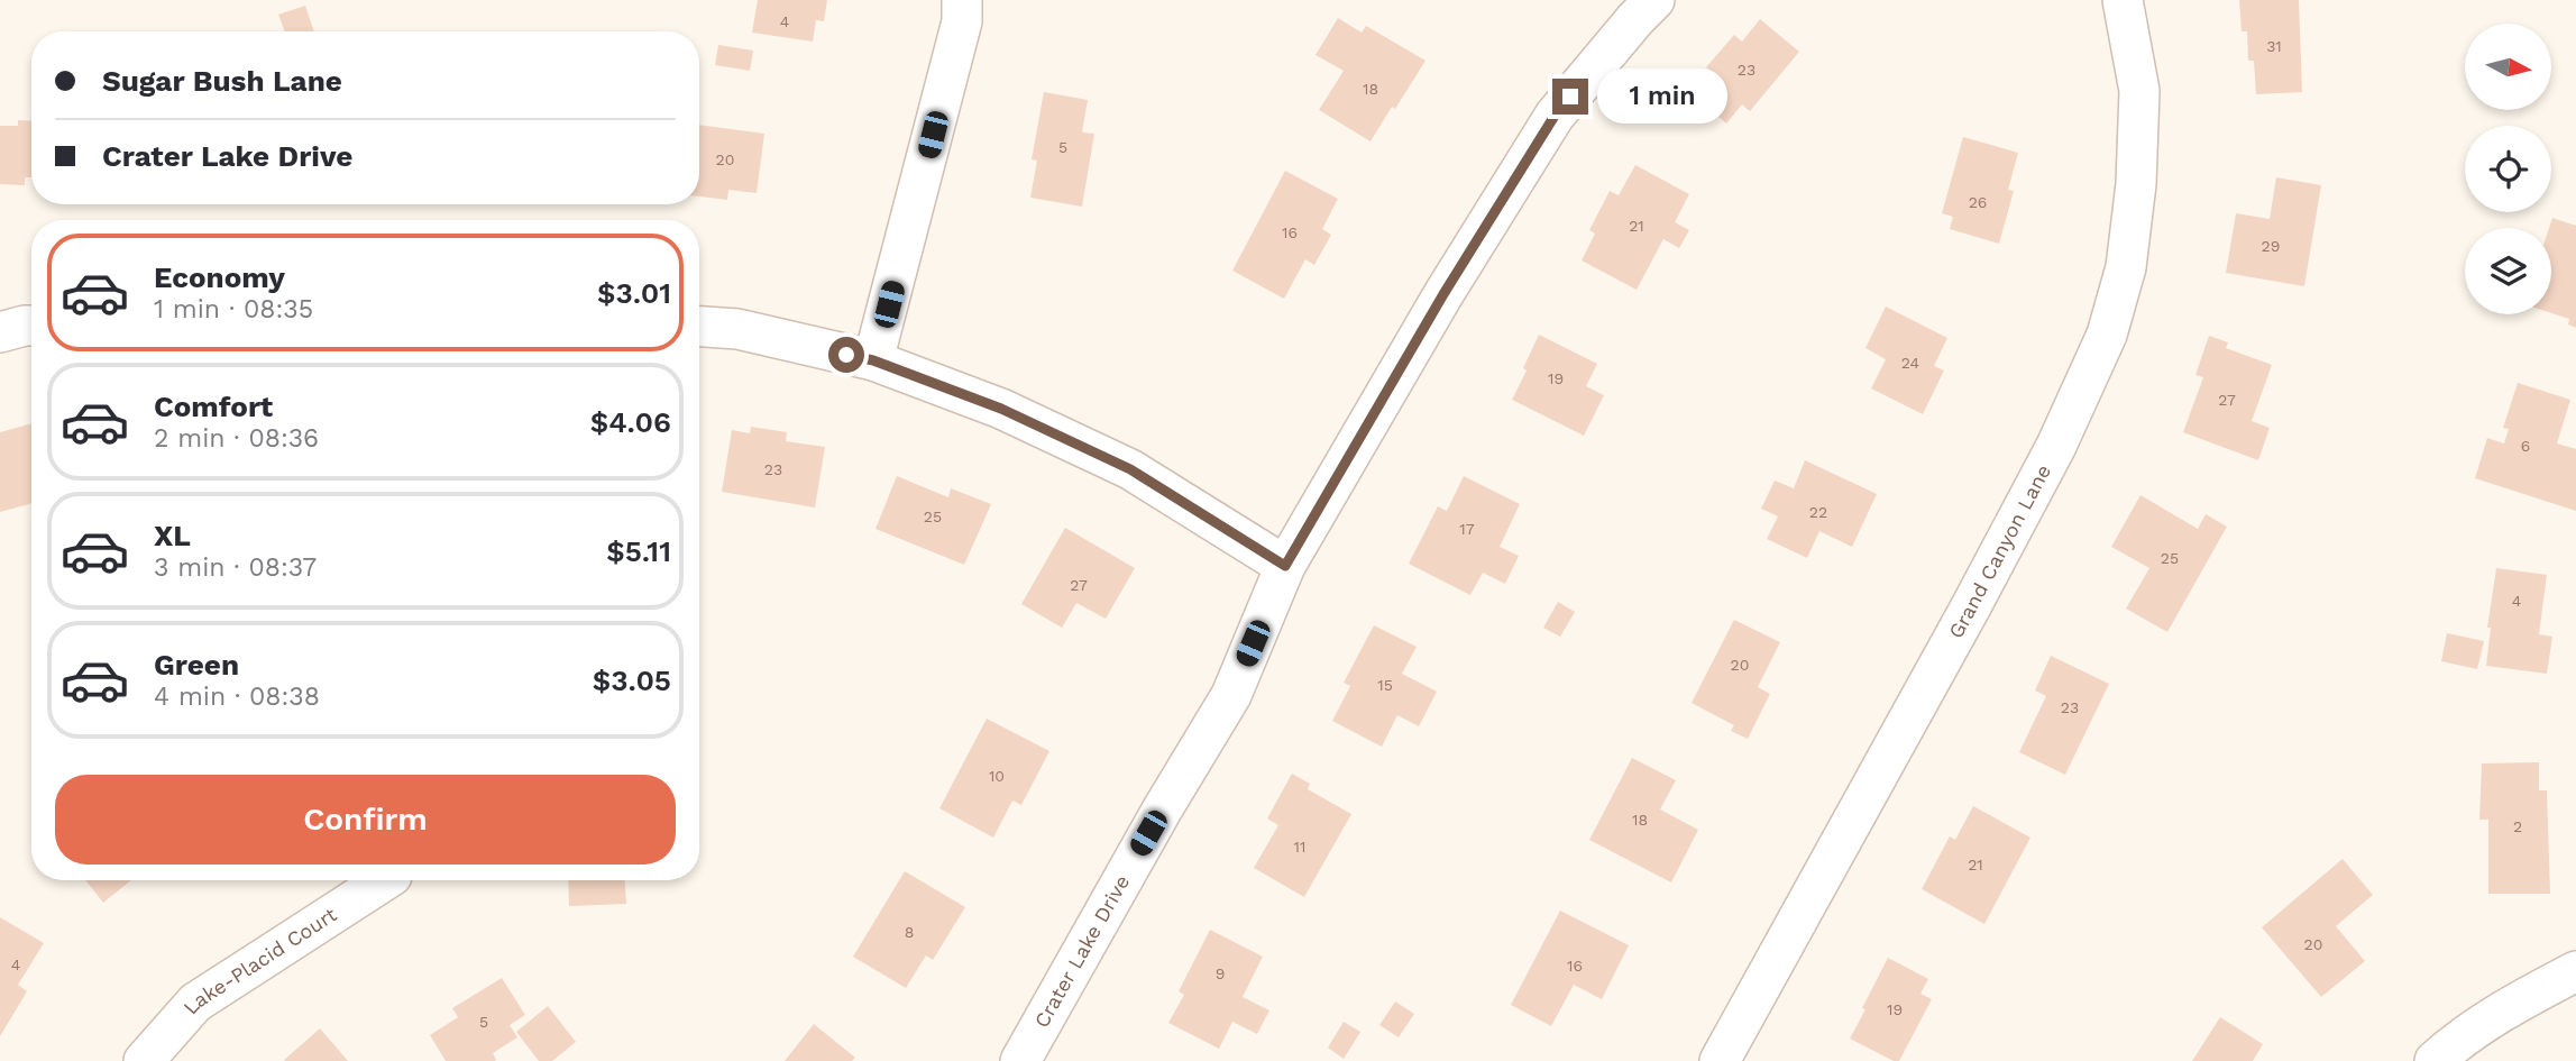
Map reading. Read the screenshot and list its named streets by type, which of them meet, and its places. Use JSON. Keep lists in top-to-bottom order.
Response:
{
  "streets": {
    "street": ["Grand Canyon Lane", "Crater Lake Drive", "Lake-Placid Court"]
  },
  "house_numbers": [
    "4",
    "31",
    "23",
    "18",
    "5",
    "20",
    "26",
    "21",
    "16",
    "29",
    "24",
    "19",
    "27",
    "6",
    "23",
    "22",
    "25",
    "17",
    "25",
    "27",
    "4",
    "20",
    "15",
    "23",
    "10",
    "18",
    "2",
    "11",
    "21",
    "8",
    "20",
    "4",
    "16",
    "9",
    "19",
    "5"
  ],
  "north": "right",
  "page": {
    "banner": ["Sugar Bush Lane", "Crater Lake Drive"],
    "bubble": "1 min",
    "list": [
      {
        "name": "Economy",
        "note": "1 min · 08:35",
        "value": "$3.01"
      },
      {
        "name": "Comfort",
        "note": "2 min · 08:36",
        "value": "$4.06"
      },
      {
        "name": "XL",
        "note": "3 min · 08:37",
        "value": "$5.11"
      },
      {
        "name": "Green",
        "note": "4 min · 08:38",
        "value": "$3.05"
      }
    ],
    "buttons": "Confirm"
  }
}
